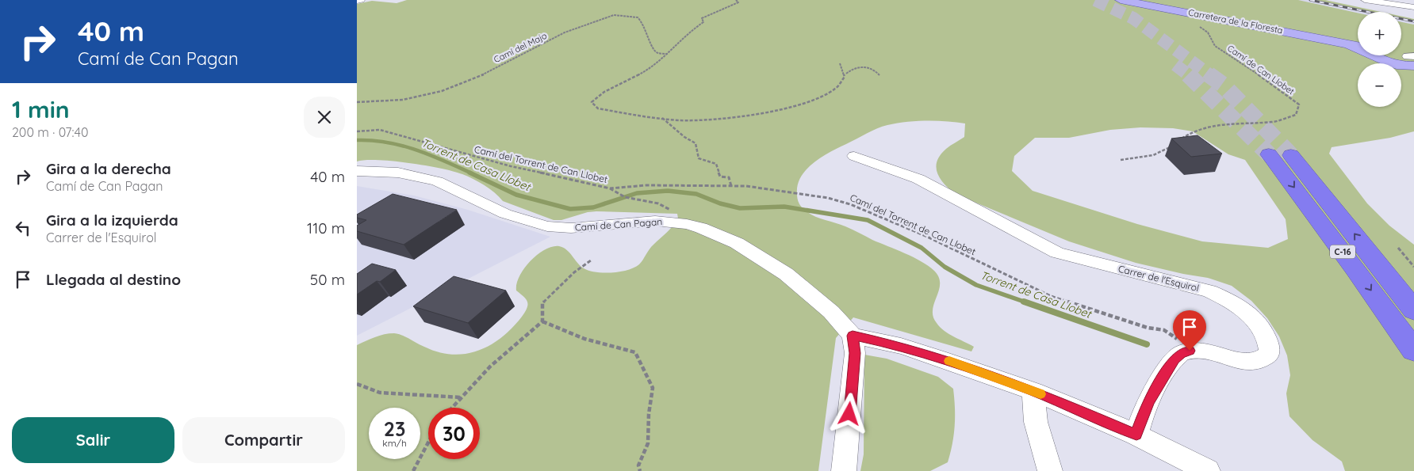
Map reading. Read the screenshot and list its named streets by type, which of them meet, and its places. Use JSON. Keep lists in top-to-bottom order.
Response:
{
  "streets": {
    "highway": ["C-16"],
    "main road": ["Carretera de la Floresta"],
    "street": ["Camí de Can Pagan", "Carrer de l'Esquirol"],
    "path": ["Camí del Majo", "Camí de Can Llobet", "Camí del Torrent de Can Llobet"]
  },
  "crossings": [
    ["Carretera de la Floresta", "Camí de Can Llobet"],
    ["Camí del Torrent de Can Llobet", "Carrer de l'Esquirol"]
  ],
  "water": ["Torrent de Casa Llobet"],
  "page": {
    "turn": ["40 m", "Camí de Can Pagan"],
    "map_buttons": ["+", "−"],
    "heading": ["1 min", "200 m · 07:40"],
    "list": [
      {
        "name": "Gira a la derecha",
        "note": "Camí de Can Pagan",
        "value": "40 m"
      },
      {
        "name": "Gira a la izquierda",
        "note": "Carrer de l'Esquirol",
        "value": "110 m"
      },
      {
        "name": "Llegada al destino",
        "value": "50 m"
      }
    ],
    "speed": "23 km/h",
    "limit": "30",
    "buttons": ["Salir", "Compartir"]
  }
}
